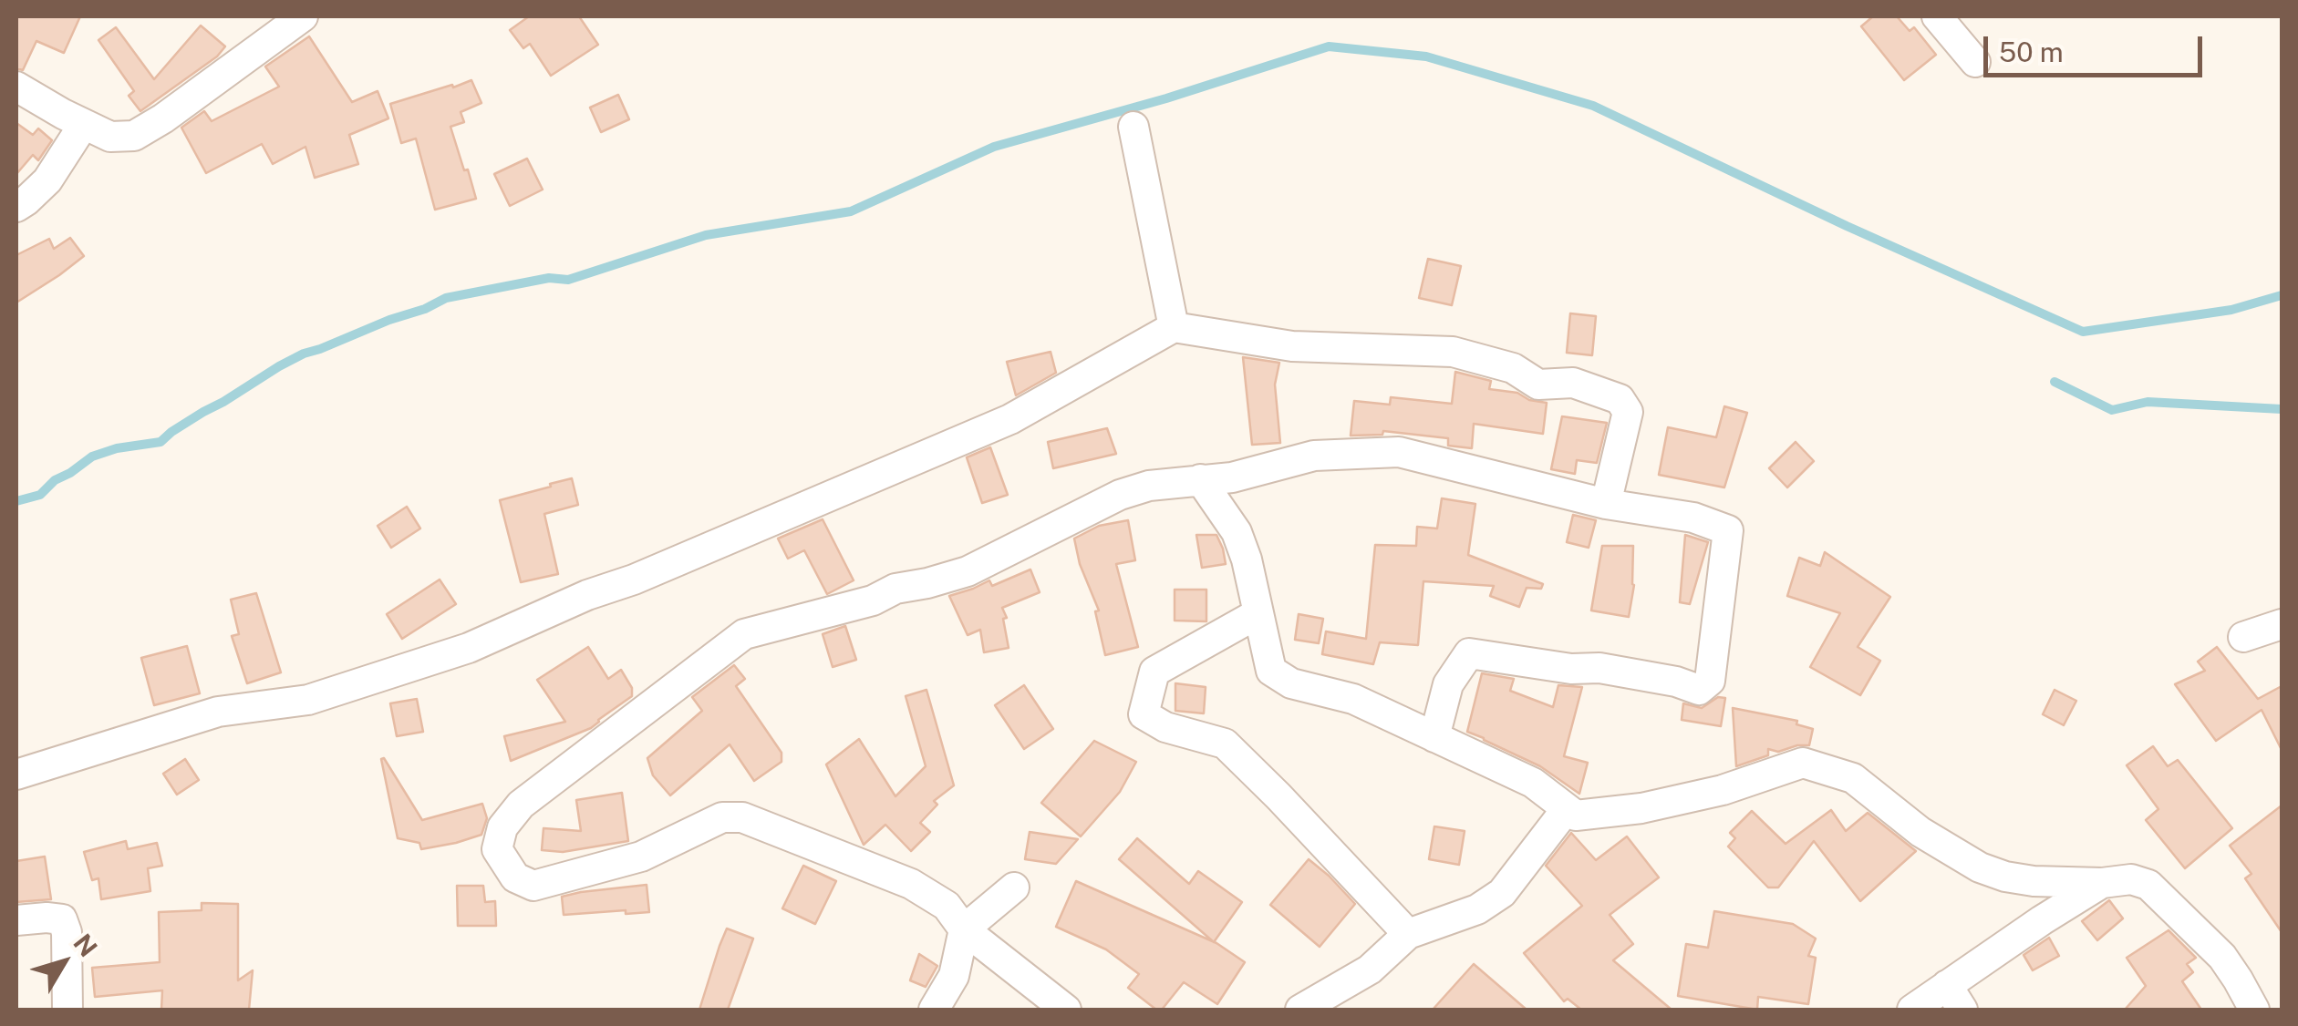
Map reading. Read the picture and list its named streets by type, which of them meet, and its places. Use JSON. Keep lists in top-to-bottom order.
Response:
{
  "scale_bar": "50 m",
  "north": "top right"
}
